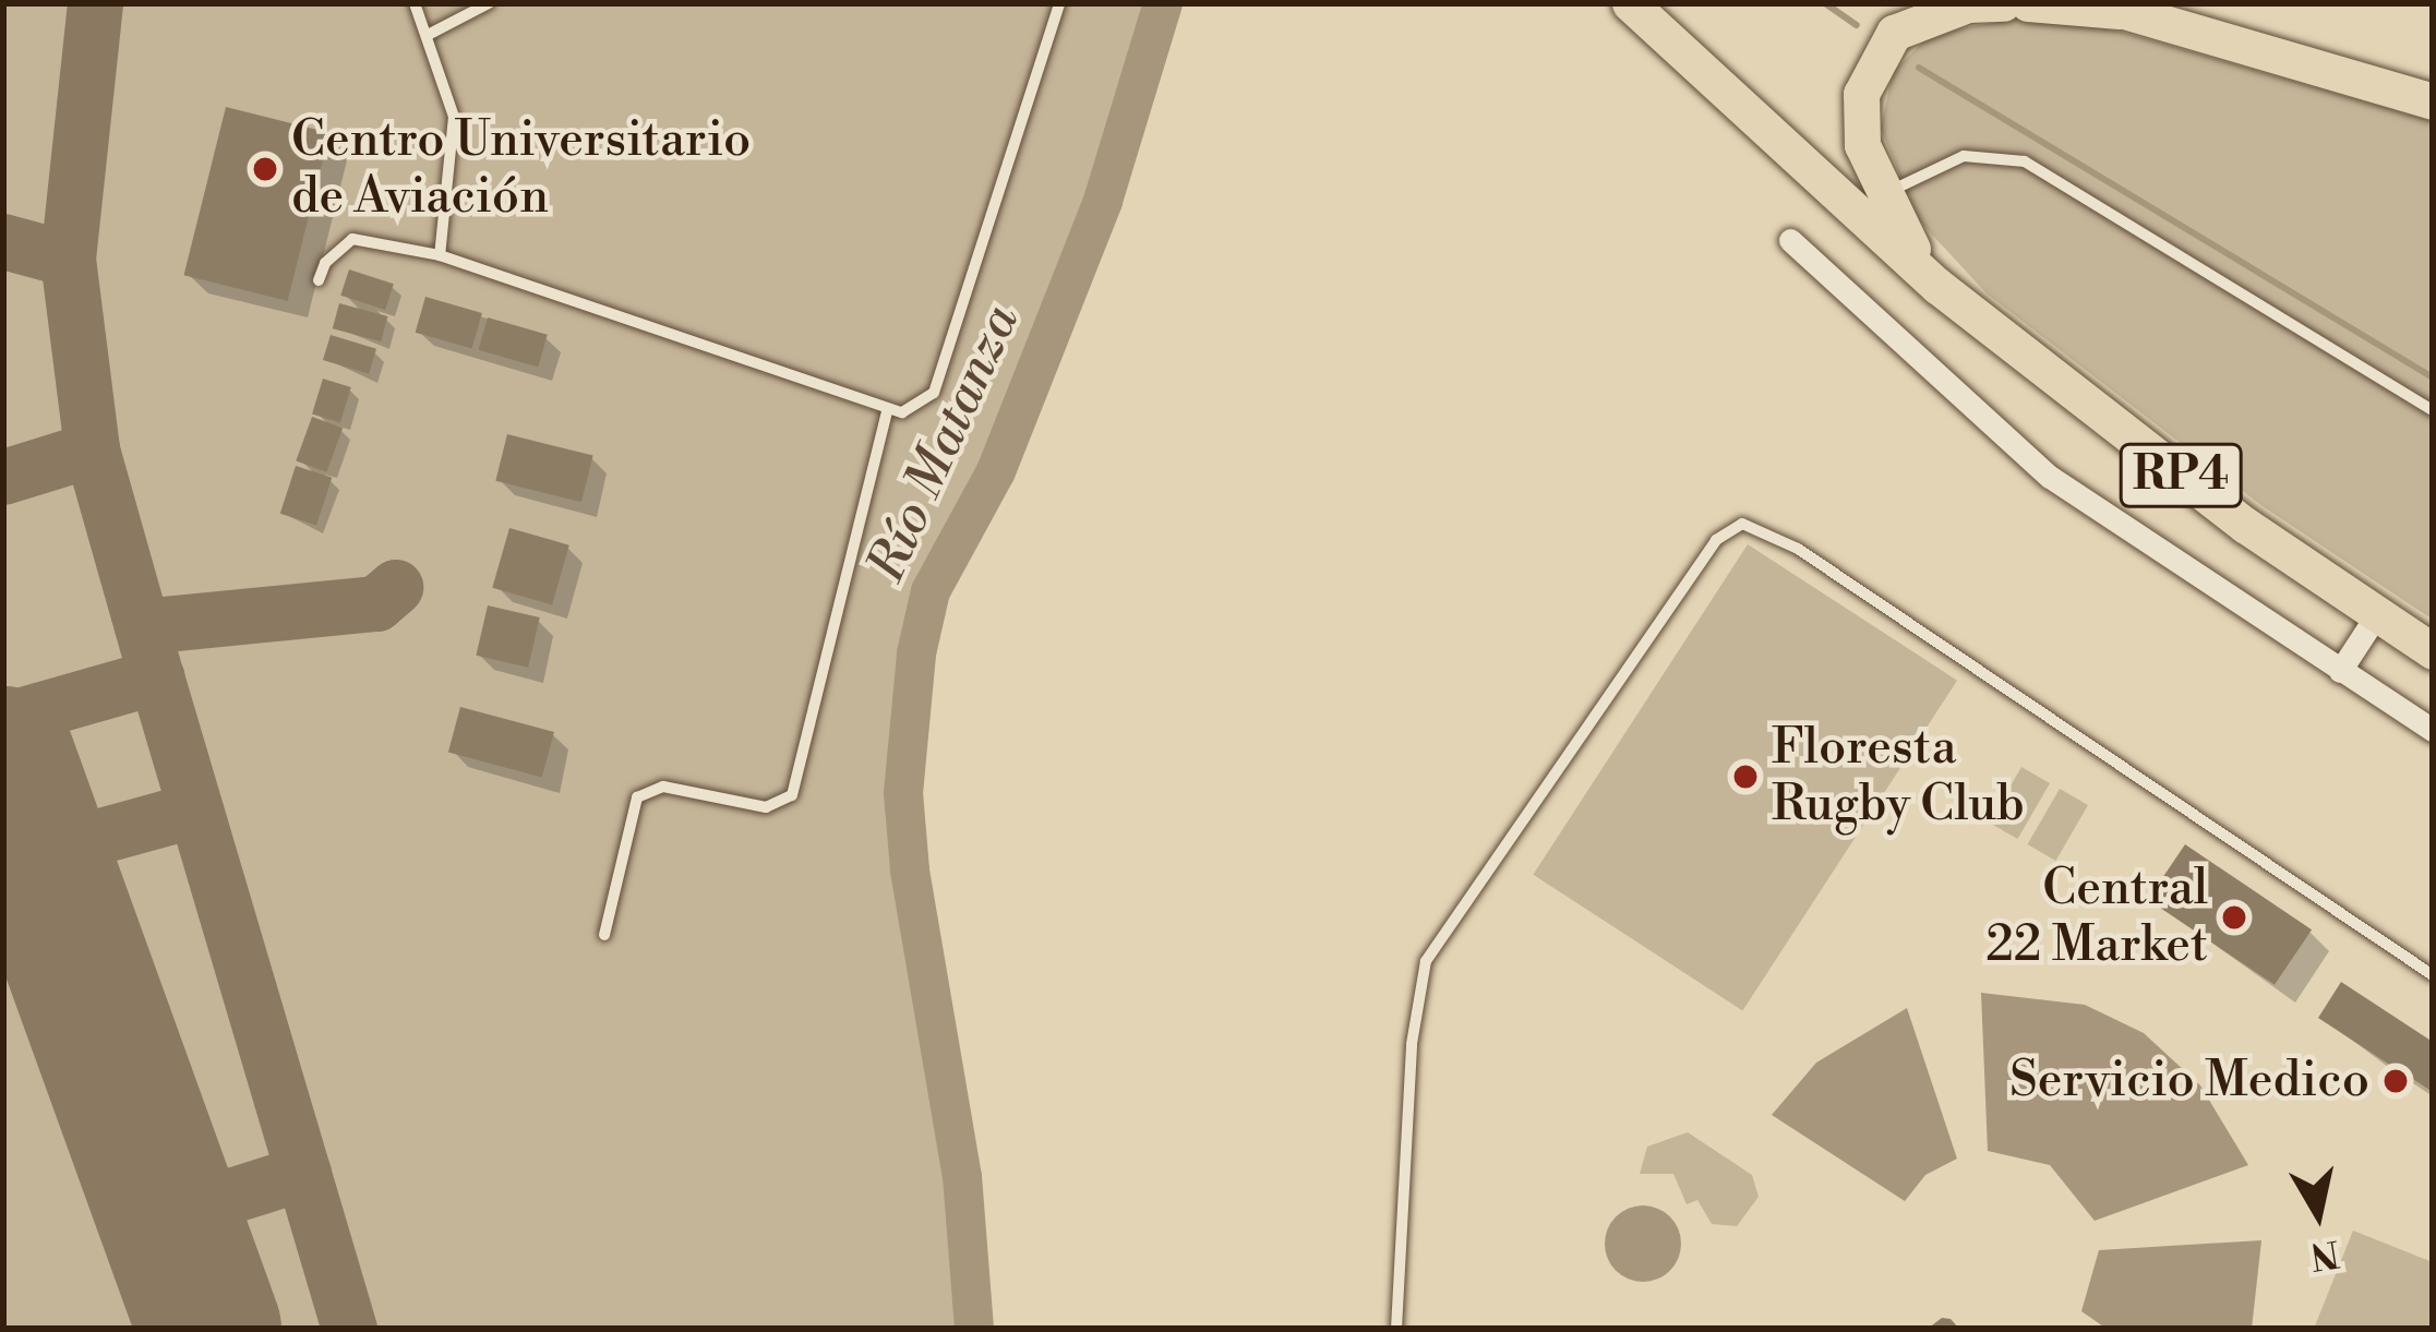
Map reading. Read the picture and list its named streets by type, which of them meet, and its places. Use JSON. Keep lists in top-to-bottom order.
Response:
{
  "streets": {
    "main road": ["RP4"]
  },
  "water": ["Río Matanza"],
  "places": [
    "Centro Universitario de Aviación",
    "Floresta Rugby Club",
    "Central 22 Market",
    "Servicio Medico"
  ],
  "north": "bottom"
}
